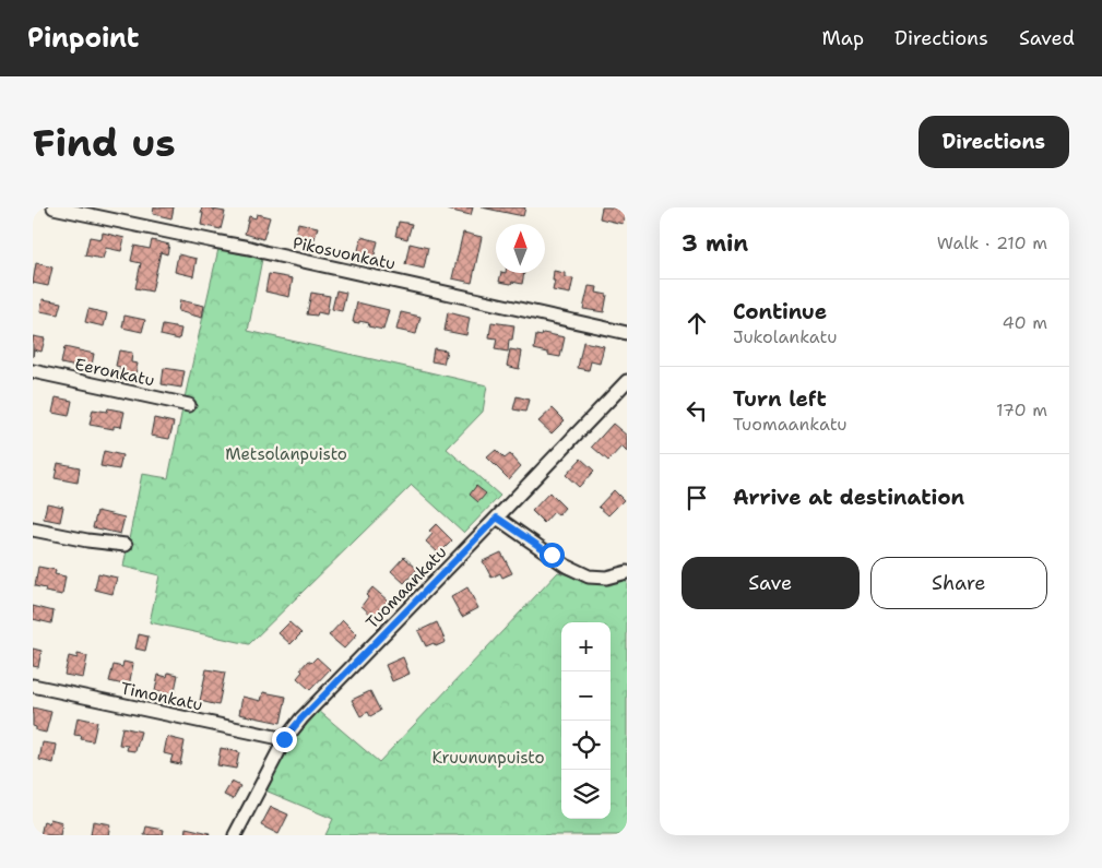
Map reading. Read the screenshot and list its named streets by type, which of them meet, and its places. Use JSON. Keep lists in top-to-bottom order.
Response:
{
  "streets": {
    "street": [
      "Pikosuonkatu",
      "Eeronkatu",
      "Tuomaankatu",
      "Timonkatu"
    ]
  },
  "crossings": [
    ["Tuomaankatu", "Timonkatu"]
  ],
  "parks": ["Metsolanpuisto", "Kruununpuisto"],
  "north": "top",
  "page": {
    "header": "Pinpoint",
    "nav": ["Map", "Directions", "Saved"],
    "buttons": [
      "Directions",
      ["Save", "Share"]
    ],
    "title": "Find us",
    "heading": ["3 min", "Walk · 210 m"],
    "list": [
      ["Continue", "Jukolankatu", "40 m"],
      ["Turn left", "Tuomaankatu", "170 m"],
      "Arrive at destination"
    ],
    "map_buttons": ["+", "−"]
  }
}
